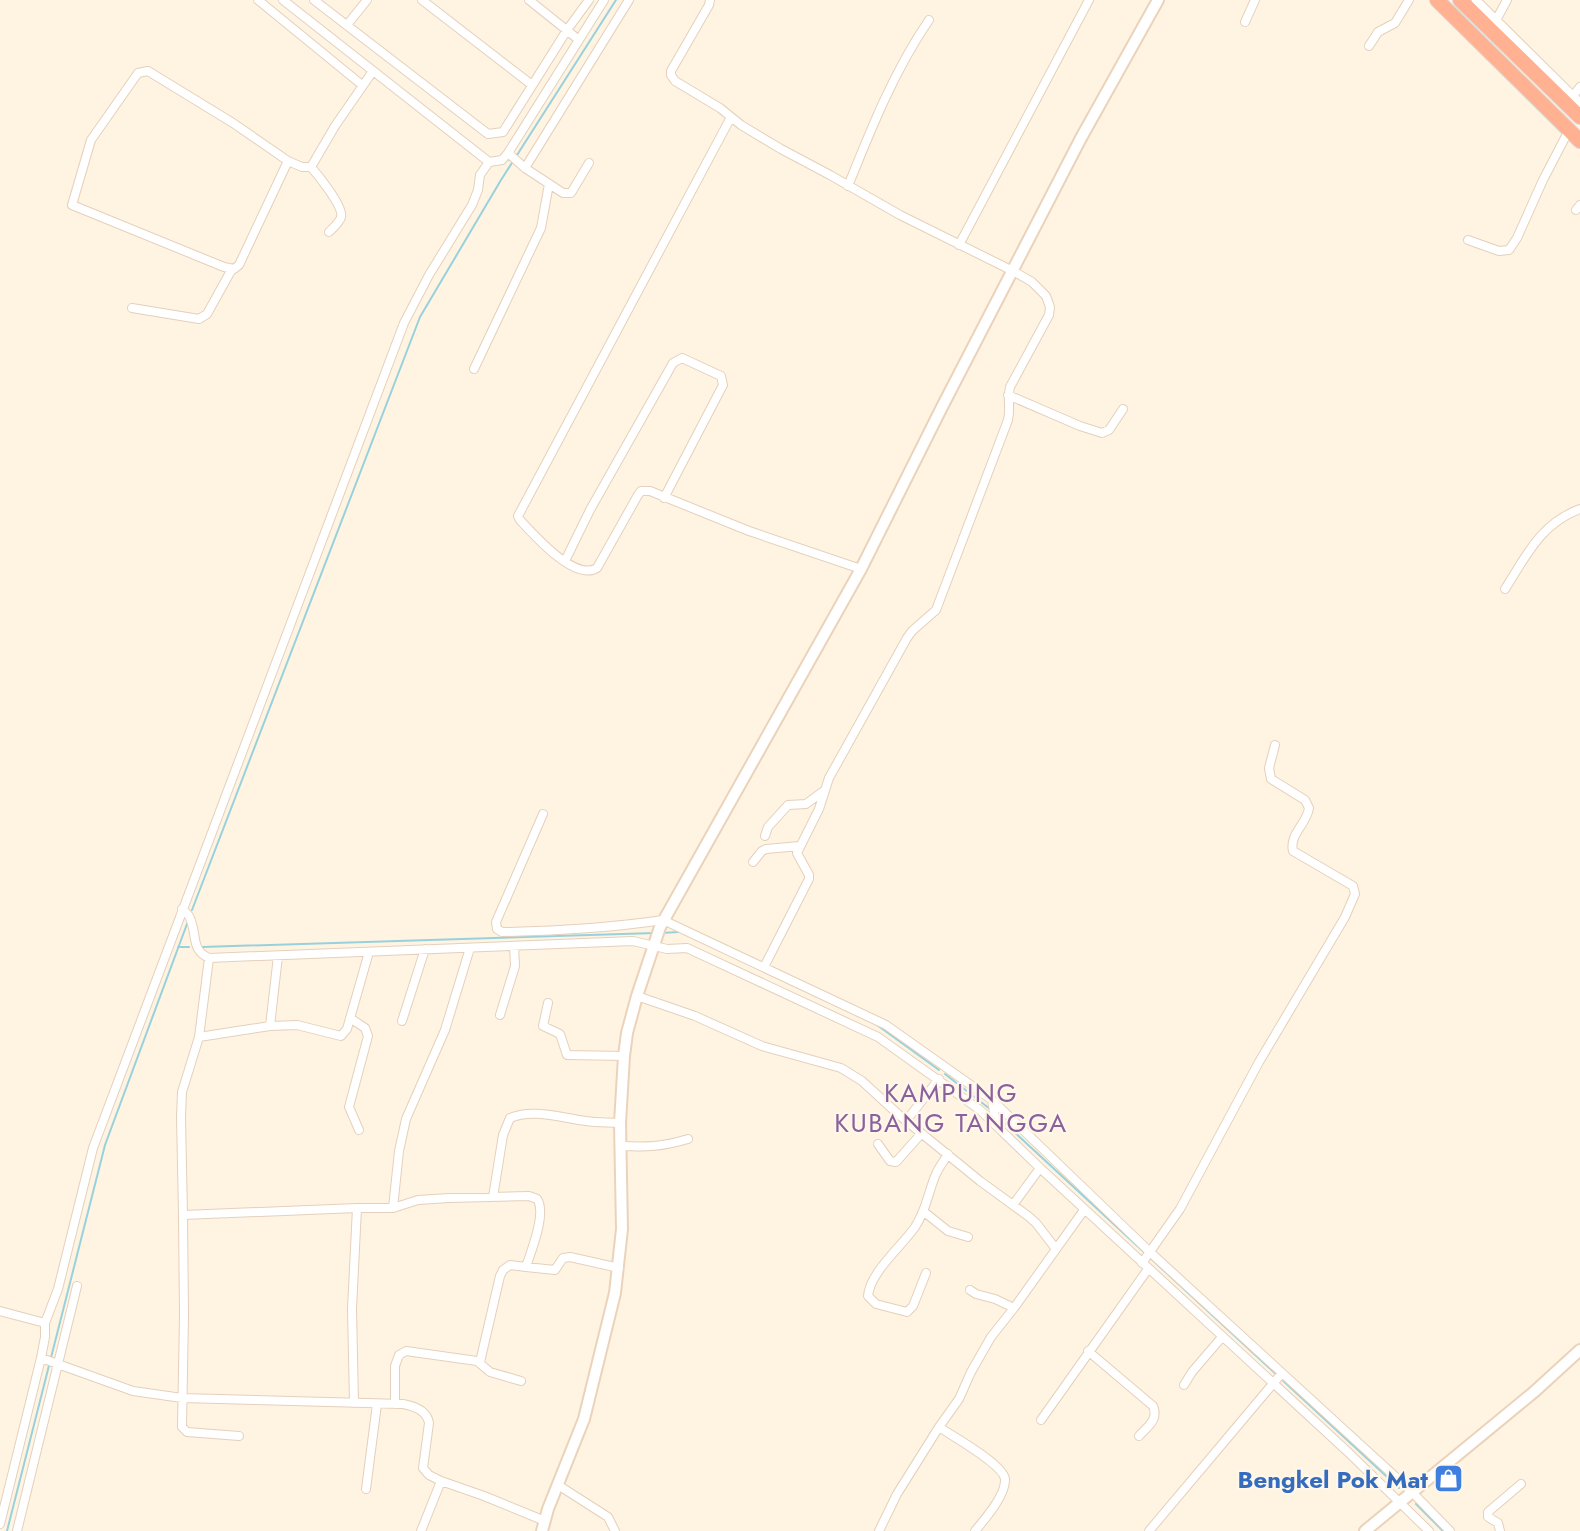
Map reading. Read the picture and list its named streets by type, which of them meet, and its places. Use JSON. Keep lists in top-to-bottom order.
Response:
{
  "districts": ["KAMPUNG KUBANG TANGGA"],
  "places": {
    "shop": ["Bengkel Pok Mat"]
  }
}
